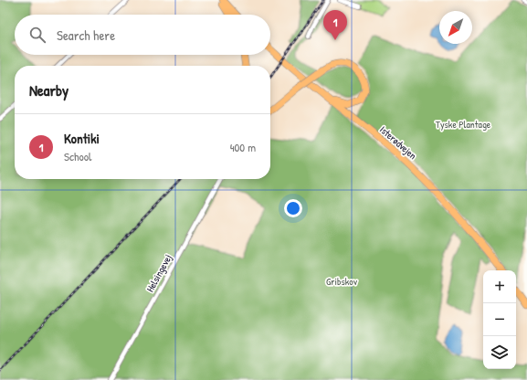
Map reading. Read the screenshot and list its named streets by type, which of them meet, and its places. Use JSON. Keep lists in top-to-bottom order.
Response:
{
  "streets": {
    "highway": ["Isterødvejen"],
    "street": ["Helsingevej"]
  },
  "parks": ["Tyske Plantage", "Gribskov"],
  "north": "bottom left",
  "page": {
    "pins": "1",
    "search": "Search here",
    "heading": "Nearby",
    "list": [
      {
        "mark": "1",
        "name": "Kontiki",
        "note": "School",
        "value": "400 m"
      }
    ],
    "map_buttons": ["+", "−"]
  }
}
